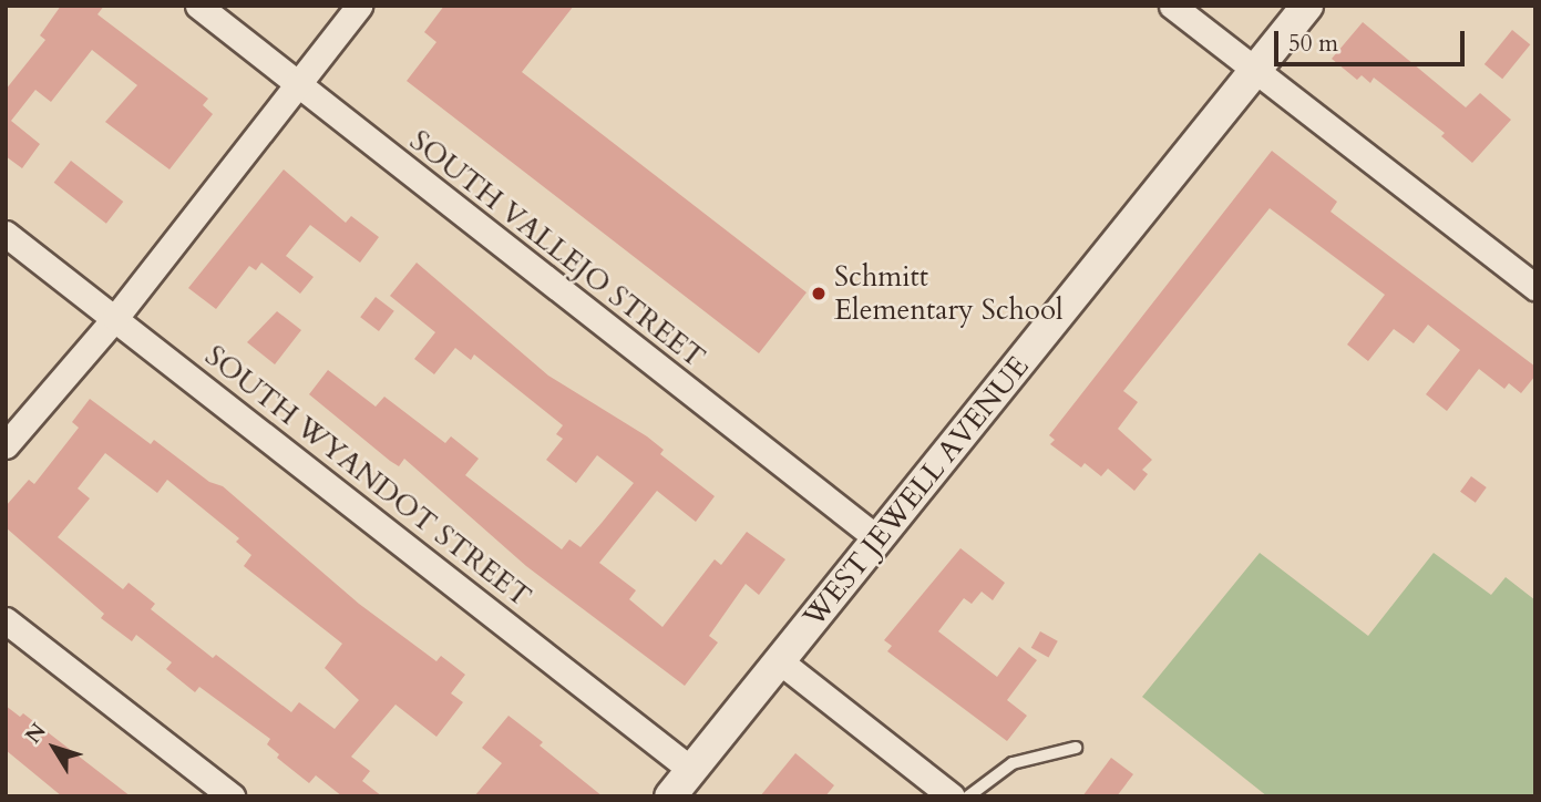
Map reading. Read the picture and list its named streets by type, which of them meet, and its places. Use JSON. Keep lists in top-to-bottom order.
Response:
{
  "streets": {
    "street": ["SOUTH VALLEJO STREET", "SOUTH WYANDOT STREET", "WEST JEWELL AVENUE"]
  },
  "crossings": [
    ["SOUTH VALLEJO STREET", "WEST JEWELL AVENUE"],
    ["SOUTH WYANDOT STREET", "WEST JEWELL AVENUE"]
  ],
  "places": ["Schmitt Elementary School"],
  "scale_bar": "50 m",
  "north": "top left"
}
